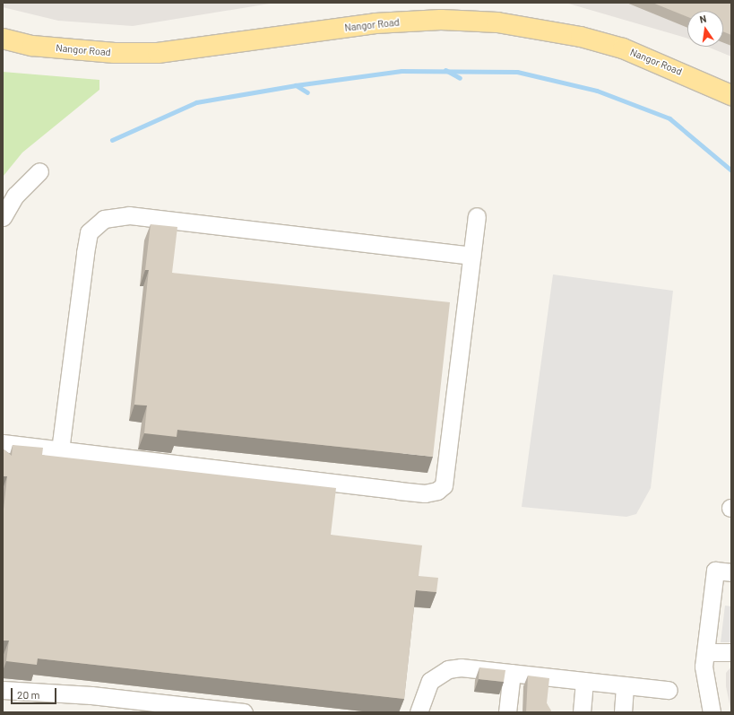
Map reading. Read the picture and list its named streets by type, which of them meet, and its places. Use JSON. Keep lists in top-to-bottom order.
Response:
{
  "streets": {
    "main road": ["Nangor Road"]
  },
  "scale_bar": "20 m",
  "north": "top"
}
